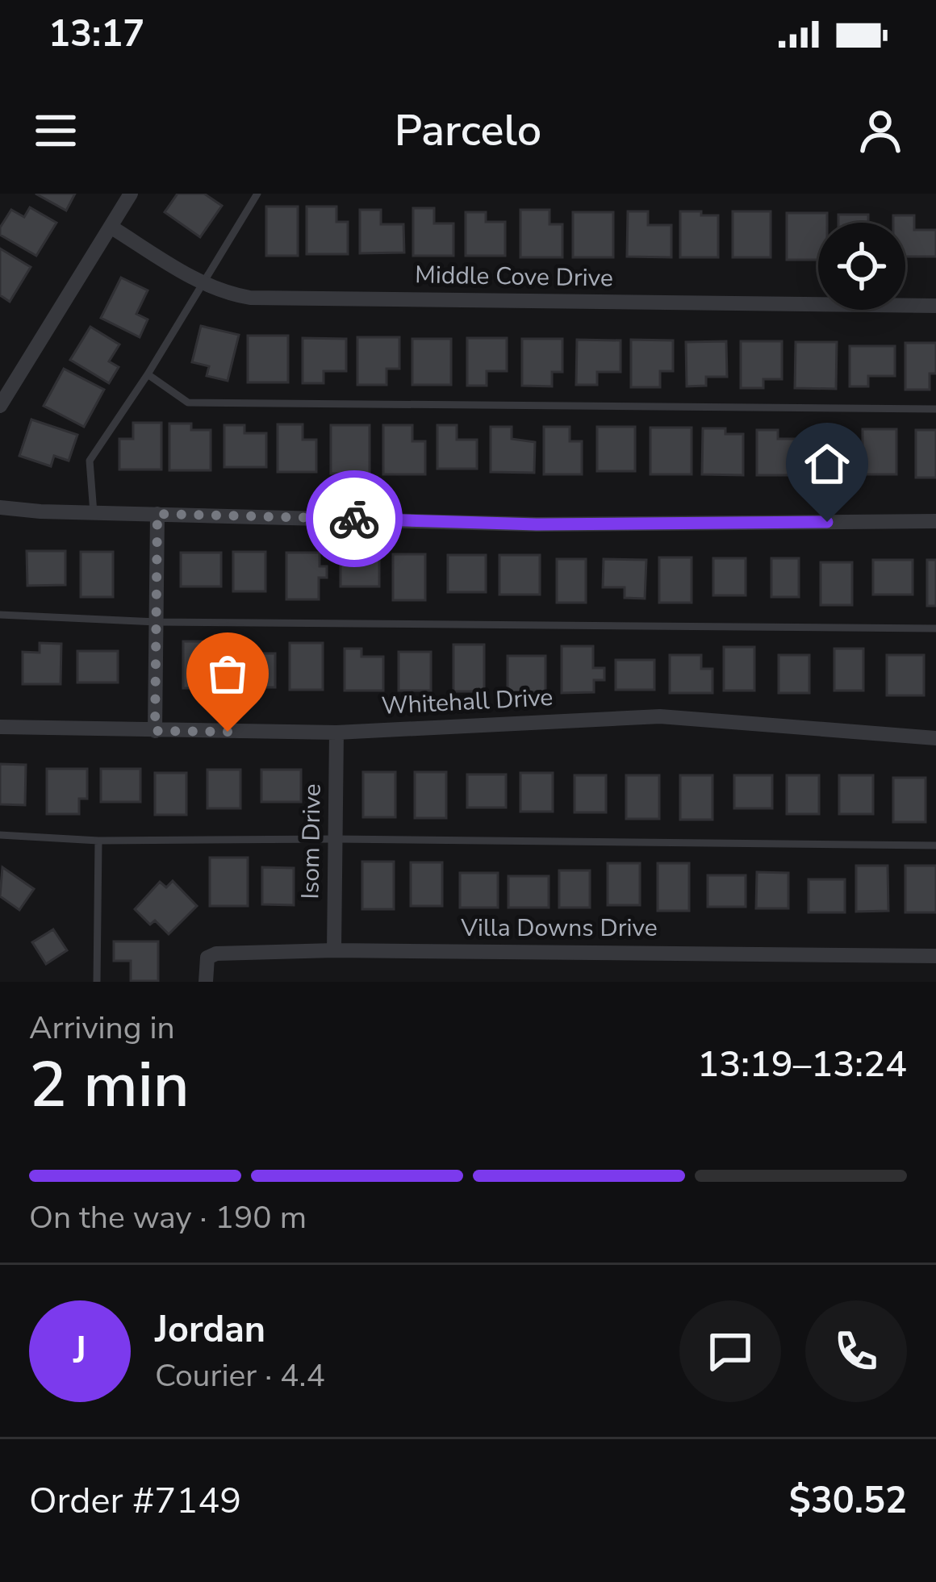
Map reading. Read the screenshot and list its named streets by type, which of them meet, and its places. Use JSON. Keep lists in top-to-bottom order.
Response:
{
  "streets": {
    "street": [
      "Middle Cove Drive",
      "Whitehall Drive",
      "Isom Drive",
      "Villa Downs Drive"
    ]
  },
  "crossings": [
    ["Whitehall Drive", "Isom Drive"],
    ["Isom Drive", "Villa Downs Drive"]
  ],
  "page": {
    "status": "13:17",
    "header": "Parcelo",
    "heading": ["2 min", "Arriving in", "13:19–13:24"],
    "panel": [
      "Jordan",
      "Courier · 4.4",
      "Order #7149",
      "$30.52"
    ],
    "bar": "On the way · 190 m",
    "round": "J"
  }
}
